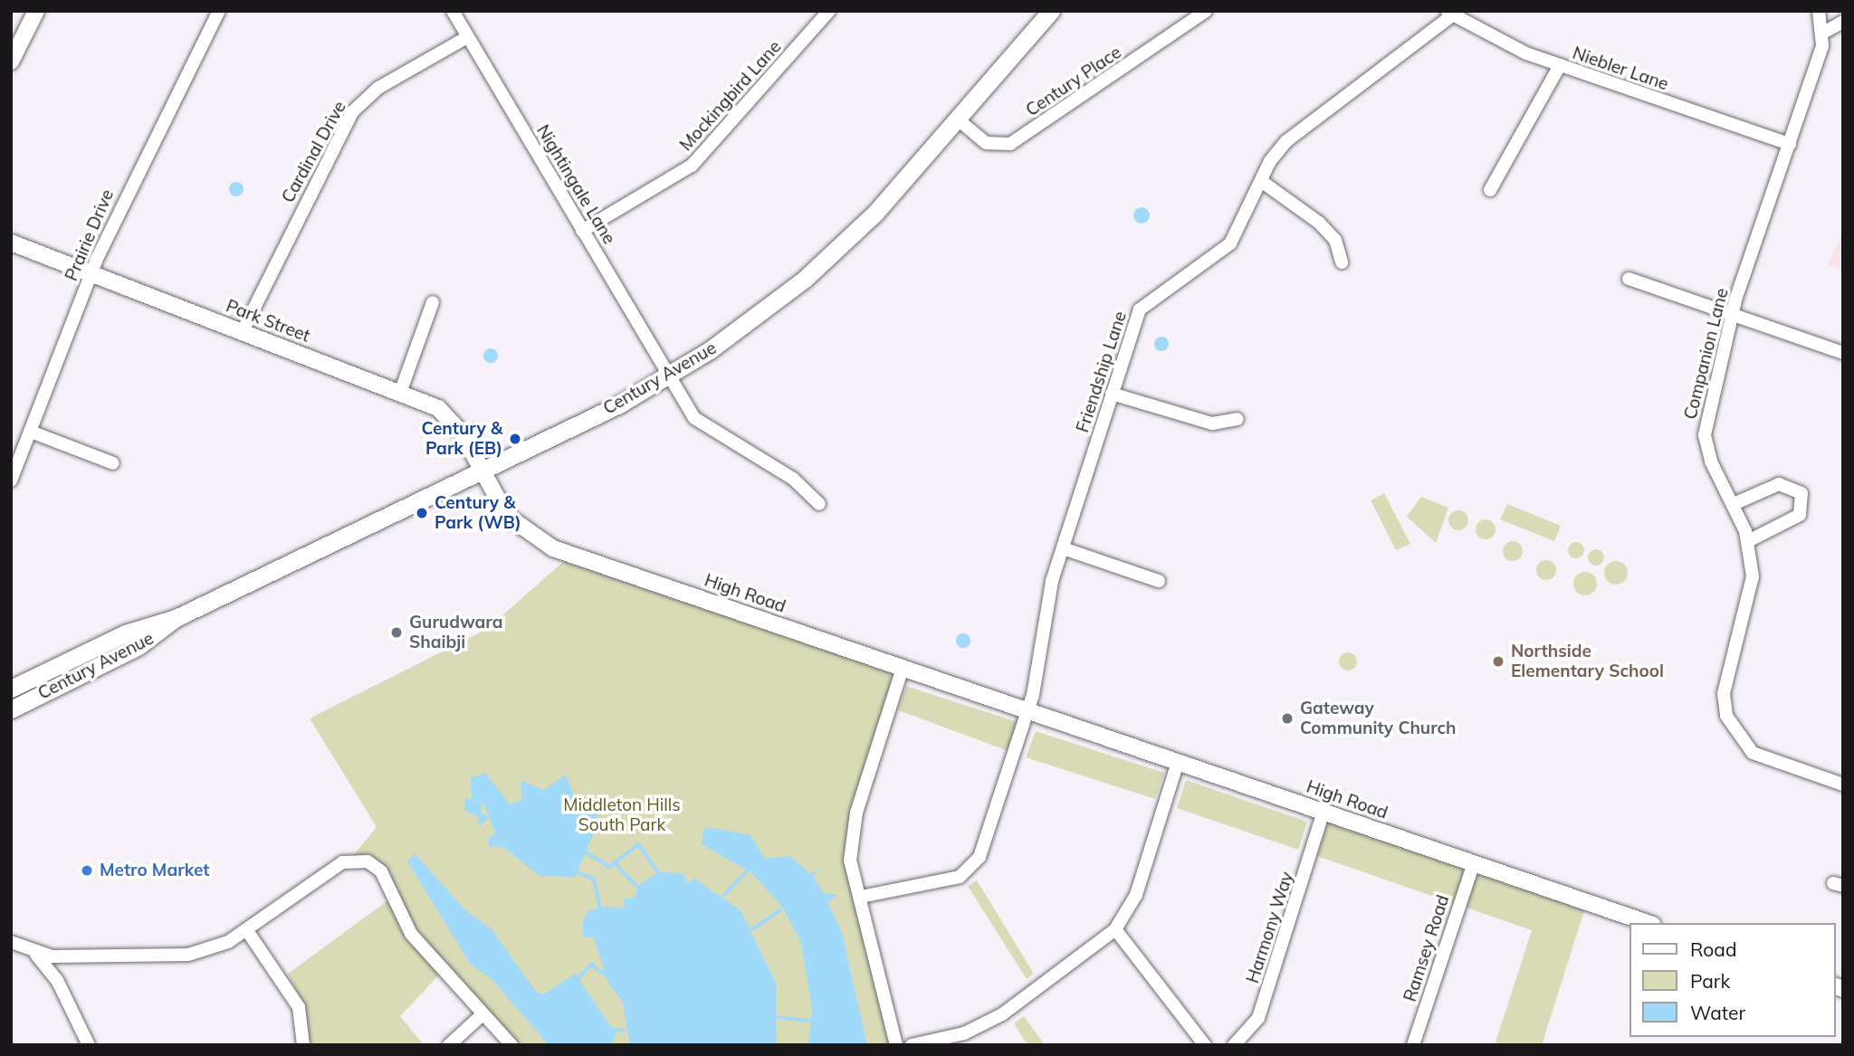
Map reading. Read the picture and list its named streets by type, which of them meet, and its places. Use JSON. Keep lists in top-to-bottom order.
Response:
{
  "streets": {
    "main road": ["Century Avenue"],
    "street": [
      "Niebler Lane",
      "Century Place",
      "Mockingbird Lane",
      "Cardinal Drive",
      "Nightingale Lane",
      "Prairie Drive",
      "Park Street",
      "Companion Lane",
      "Friendship Lane",
      "High Road",
      "Harmony Way",
      "Ramsey Road"
    ]
  },
  "crossings": [
    ["Niebler Lane", "Companion Lane"],
    ["Niebler Lane", "Friendship Lane"],
    ["Century Place", "Century Avenue"],
    ["Mockingbird Lane", "Nightingale Lane"],
    ["Cardinal Drive", "Nightingale Lane"],
    ["Cardinal Drive", "Park Street"],
    ["Nightingale Lane", "Century Avenue"],
    ["Prairie Drive", "Park Street"],
    ["Park Street", "Century Avenue"],
    ["Park Street", "High Road"],
    ["Friendship Lane", "High Road"],
    ["Century Avenue", "High Road"],
    ["High Road", "Harmony Way"],
    ["High Road", "Ramsey Road"]
  ],
  "parks": ["Middleton Hills South Park"],
  "places": [
    "Century & Park (EB)",
    "Century & Park (WB)",
    "Gurudwara Shaibji",
    "Northside Elementary School",
    "Gateway Community Church",
    "Metro Market"
  ],
  "legend": ["Road", "Park", "Water"]
}
